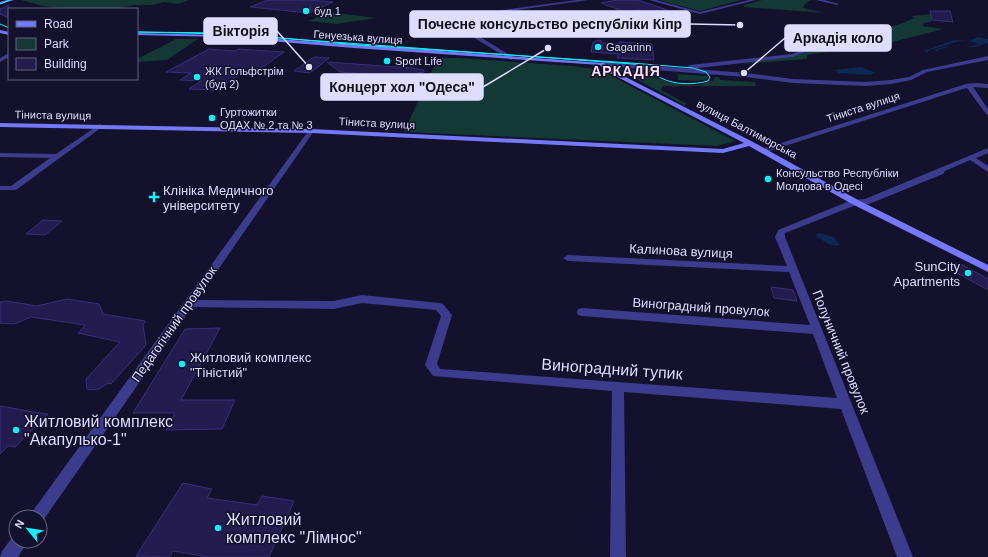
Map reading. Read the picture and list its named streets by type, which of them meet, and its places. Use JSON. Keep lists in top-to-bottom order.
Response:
{
  "streets": {
    "main road": ["Генуезька вулиця", "Тіниста вулиця", "вулиця Балтиморська"],
    "street": [
      "Калинова вулиця",
      "Виноградний провулок",
      "Педагогічний провулок",
      "Полуничний провулок",
      "Виноградний тупик"
    ]
  },
  "crossings": [
    ["Генуезька вулиця", "вулиця Балтиморська"],
    ["Тіниста вулиця", "вулиця Балтиморська"],
    ["Тіниста вулиця", "Педагогічний провулок"],
    ["вулиця Балтиморська", "Полуничний провулок"],
    ["Калинова вулиця", "Полуничний провулок"],
    ["Виноградний провулок", "Полуничний провулок"],
    ["Педагогічний провулок", "Виноградний тупик"],
    ["Полуничний провулок", "Виноградний тупик"]
  ],
  "districts": ["АРКАДІЯ"],
  "places": {
    "other": [
      "буд 1",
      "Почесне консульство республіки Кіпр",
      "Gagarinn",
      "Концерт хол \"Одеса\"",
      "Sport Life",
      "Вікторія",
      "Аркадія коло",
      "ЖК Гольфстрім (буд 2)",
      "Гуртожитки ОДАХ № 2 та № 3",
      "Консульство Республіки Молдова в Одесі",
      "SunCity Apartments",
      "Житловий комплекс \"Тіністий\"",
      "Житловий комплекс \"Акапулько-1\"",
      "Житловий комплекс \"Лімнос\""
    ],
    "health": ["Клініка Медичного університету"]
  },
  "legend": ["Road", "Park", "Building"],
  "north": "top left"
}
